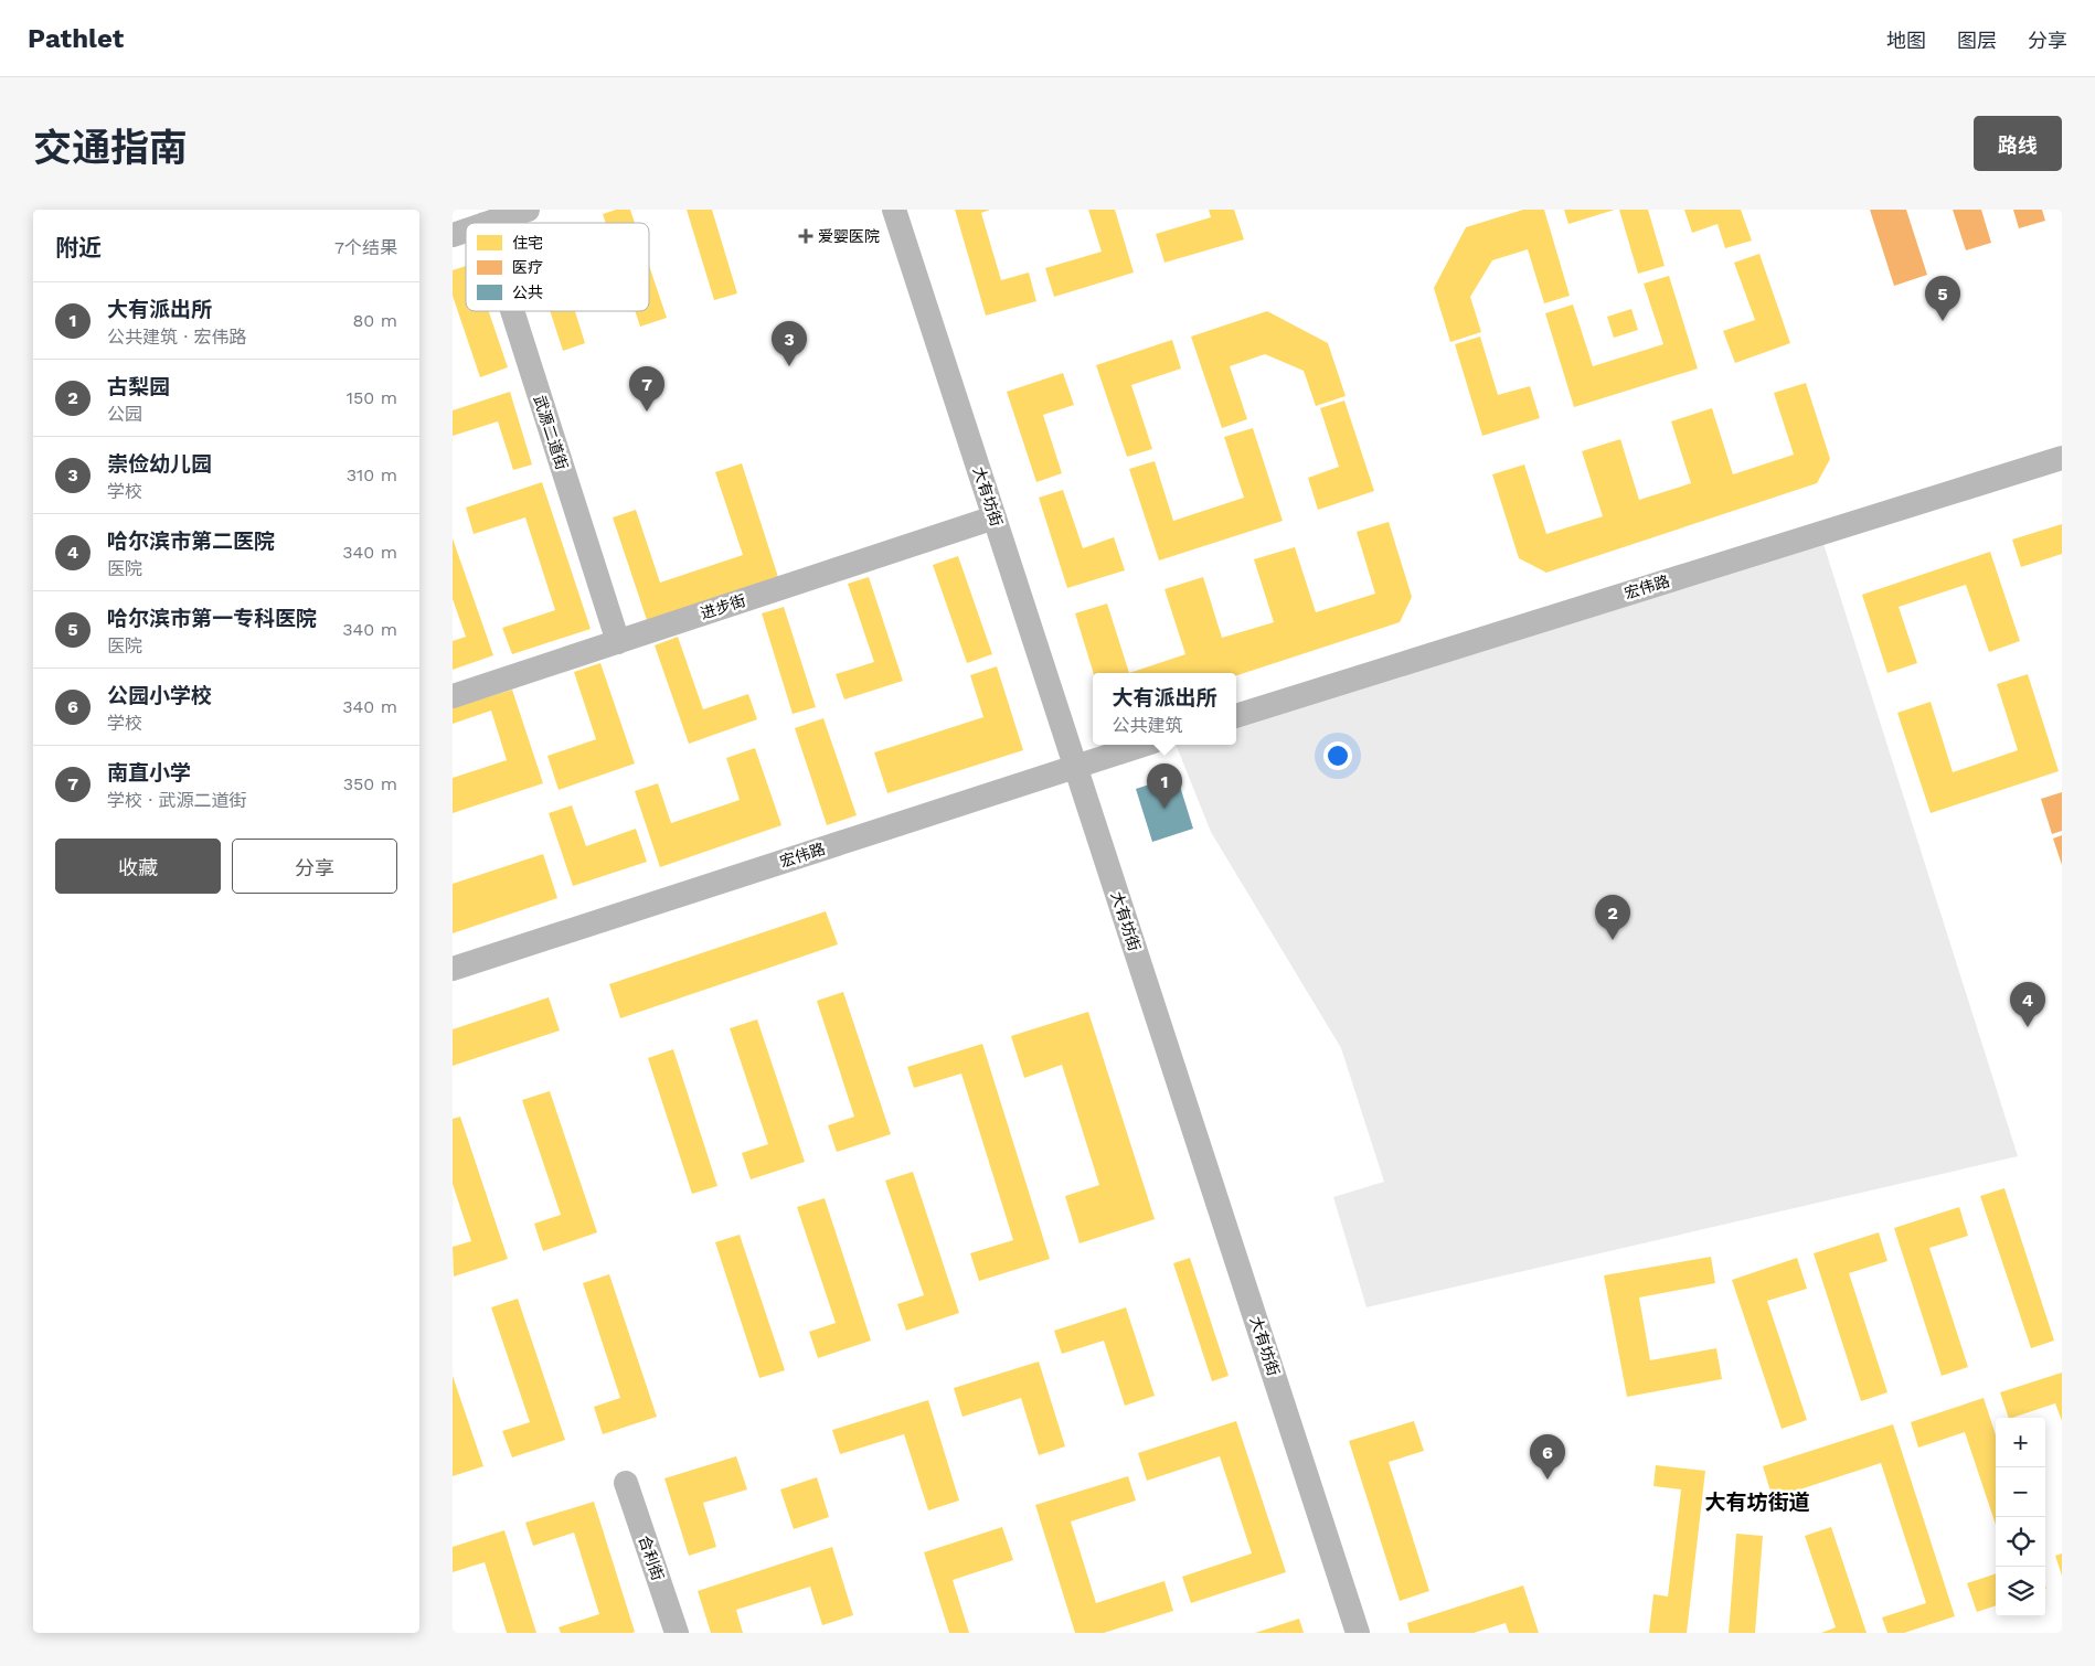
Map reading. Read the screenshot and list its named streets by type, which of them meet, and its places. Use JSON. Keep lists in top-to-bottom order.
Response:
{
  "streets": {
    "main road": [
      "武源二道街",
      "大有坊街",
      "宏伟路",
      "进步街",
      "合利街"
    ]
  },
  "crossings": [
    ["武源二道街", "进步街"],
    ["大有坊街", "宏伟路"],
    ["大有坊街", "进步街"]
  ],
  "districts": ["大有坊街道"],
  "places": {
    "health": ["爱婴医院"]
  },
  "legend": ["住宅", "医疗", "公共"],
  "page": {
    "header": "Pathlet",
    "nav": ["地图", "图层", "分享"],
    "title": "交通指南",
    "buttons": [
      "路线",
      ["收藏", "分享"]
    ],
    "heading": ["附近", "7个结果"],
    "pins": [
      "5",
      "3",
      "7",
      "1",
      "2",
      "4",
      "6"
    ],
    "list": [
      {
        "mark": "1",
        "name": "大有派出所",
        "note": "公共建筑 · 宏伟路",
        "value": "80 m"
      },
      {
        "mark": "2",
        "name": "古梨园",
        "note": "公园",
        "value": "150 m"
      },
      {
        "mark": "3",
        "name": "崇俭幼儿园",
        "note": "学校",
        "value": "310 m"
      },
      {
        "mark": "4",
        "name": "哈尔滨市第二医院",
        "note": "医院",
        "value": "340 m"
      },
      {
        "mark": "5",
        "name": "哈尔滨市第一专科医院",
        "note": "医院",
        "value": "340 m"
      },
      {
        "mark": "6",
        "name": "公园小学校",
        "note": "学校",
        "value": "340 m"
      },
      {
        "mark": "7",
        "name": "南直小学",
        "note": "学校 · 武源二道街",
        "value": "350 m"
      }
    ],
    "popup": ["大有派出所", "公共建筑"],
    "map_buttons": ["+", "−"]
  }
}
